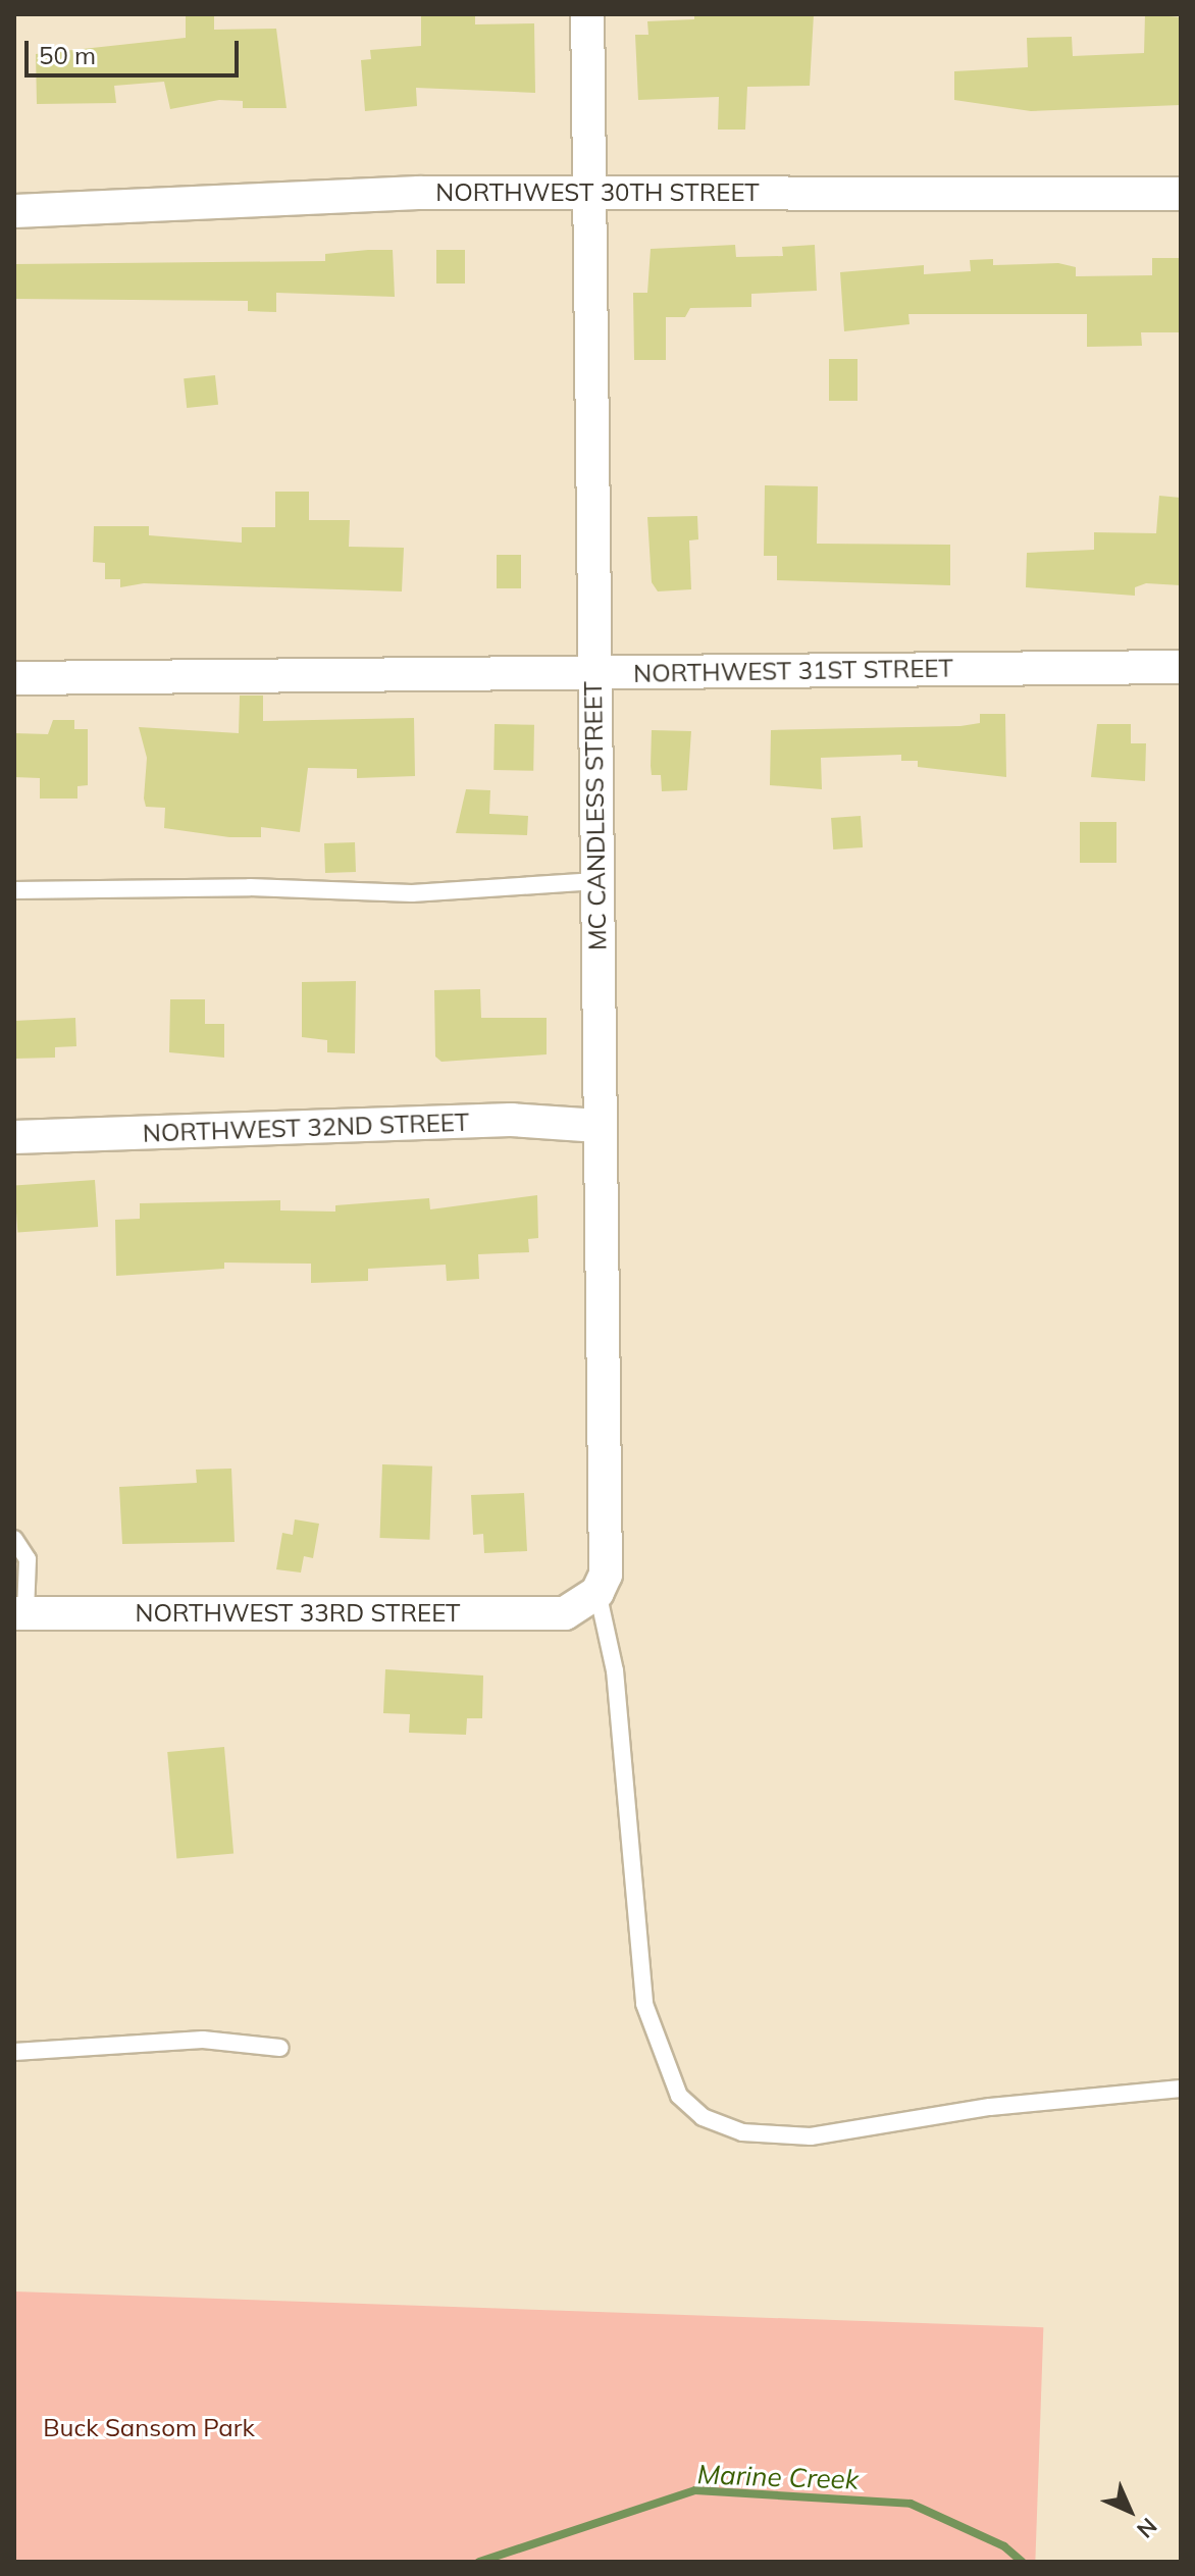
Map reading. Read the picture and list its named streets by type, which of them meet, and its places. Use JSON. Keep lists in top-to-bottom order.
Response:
{
  "streets": {
    "street": [
      "NORTHWEST 30TH STREET",
      "NORTHWEST 31ST STREET",
      "MC CANDLESS STREET",
      "NORTHWEST 32ND STREET",
      "NORTHWEST 33RD STREET"
    ]
  },
  "crossings": [
    ["NORTHWEST 30TH STREET", "MC CANDLESS STREET"],
    ["NORTHWEST 31ST STREET", "MC CANDLESS STREET"],
    ["MC CANDLESS STREET", "NORTHWEST 32ND STREET"],
    ["MC CANDLESS STREET", "NORTHWEST 33RD STREET"]
  ],
  "water": ["Marine Creek"],
  "parks": ["Buck Sansom Park"],
  "scale_bar": "50 m",
  "north": "bottom right"
}
